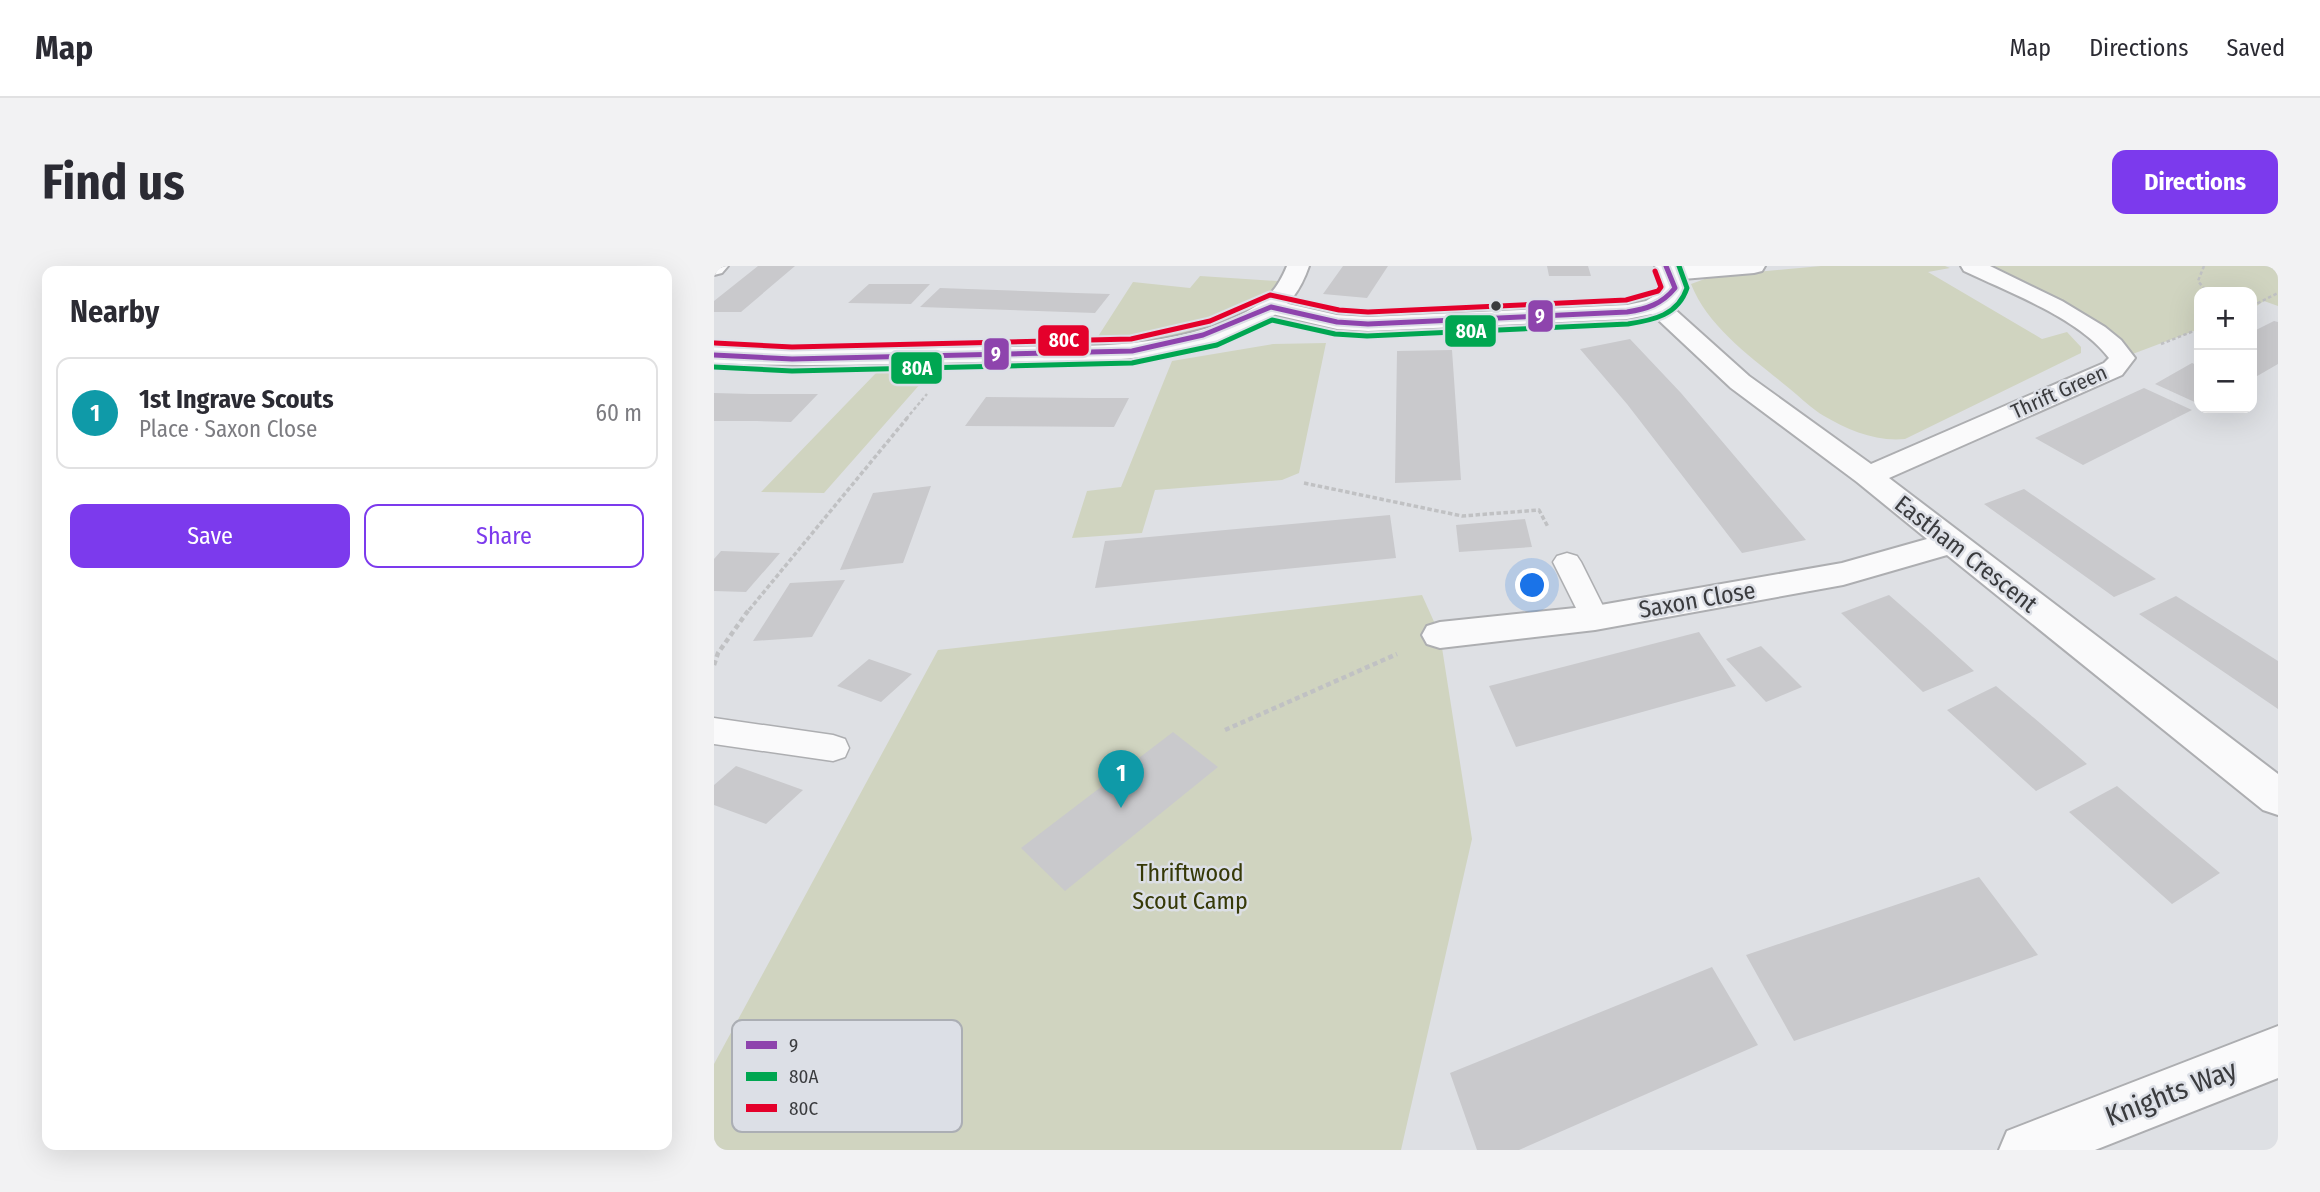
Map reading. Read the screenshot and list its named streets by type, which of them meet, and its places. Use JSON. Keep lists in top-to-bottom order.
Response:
{
  "streets": {
    "street": [
      "Thrift Green",
      "Eastham Crescent",
      "Saxon Close",
      "Knights Way"
    ]
  },
  "crossings": [
    ["Thrift Green", "Eastham Crescent"],
    ["Eastham Crescent", "Saxon Close"]
  ],
  "parks": ["Thriftwood Scout Camp"],
  "lines": ["transit line 9", "transit line 80A", "transit line 80C"],
  "legend": ["9", "80A", "80C"],
  "page": {
    "header": "Map",
    "nav": ["Map", "Directions", "Saved"],
    "buttons": [
      "Directions",
      ["Save", "Share"]
    ],
    "title": "Find us",
    "heading": "Nearby",
    "map_buttons": ["+", "−"],
    "list": [
      {
        "mark": "1",
        "name": "1st Ingrave Scouts",
        "note": "Place · Saxon Close",
        "value": "60 m"
      }
    ],
    "pins": "1"
  }
}
